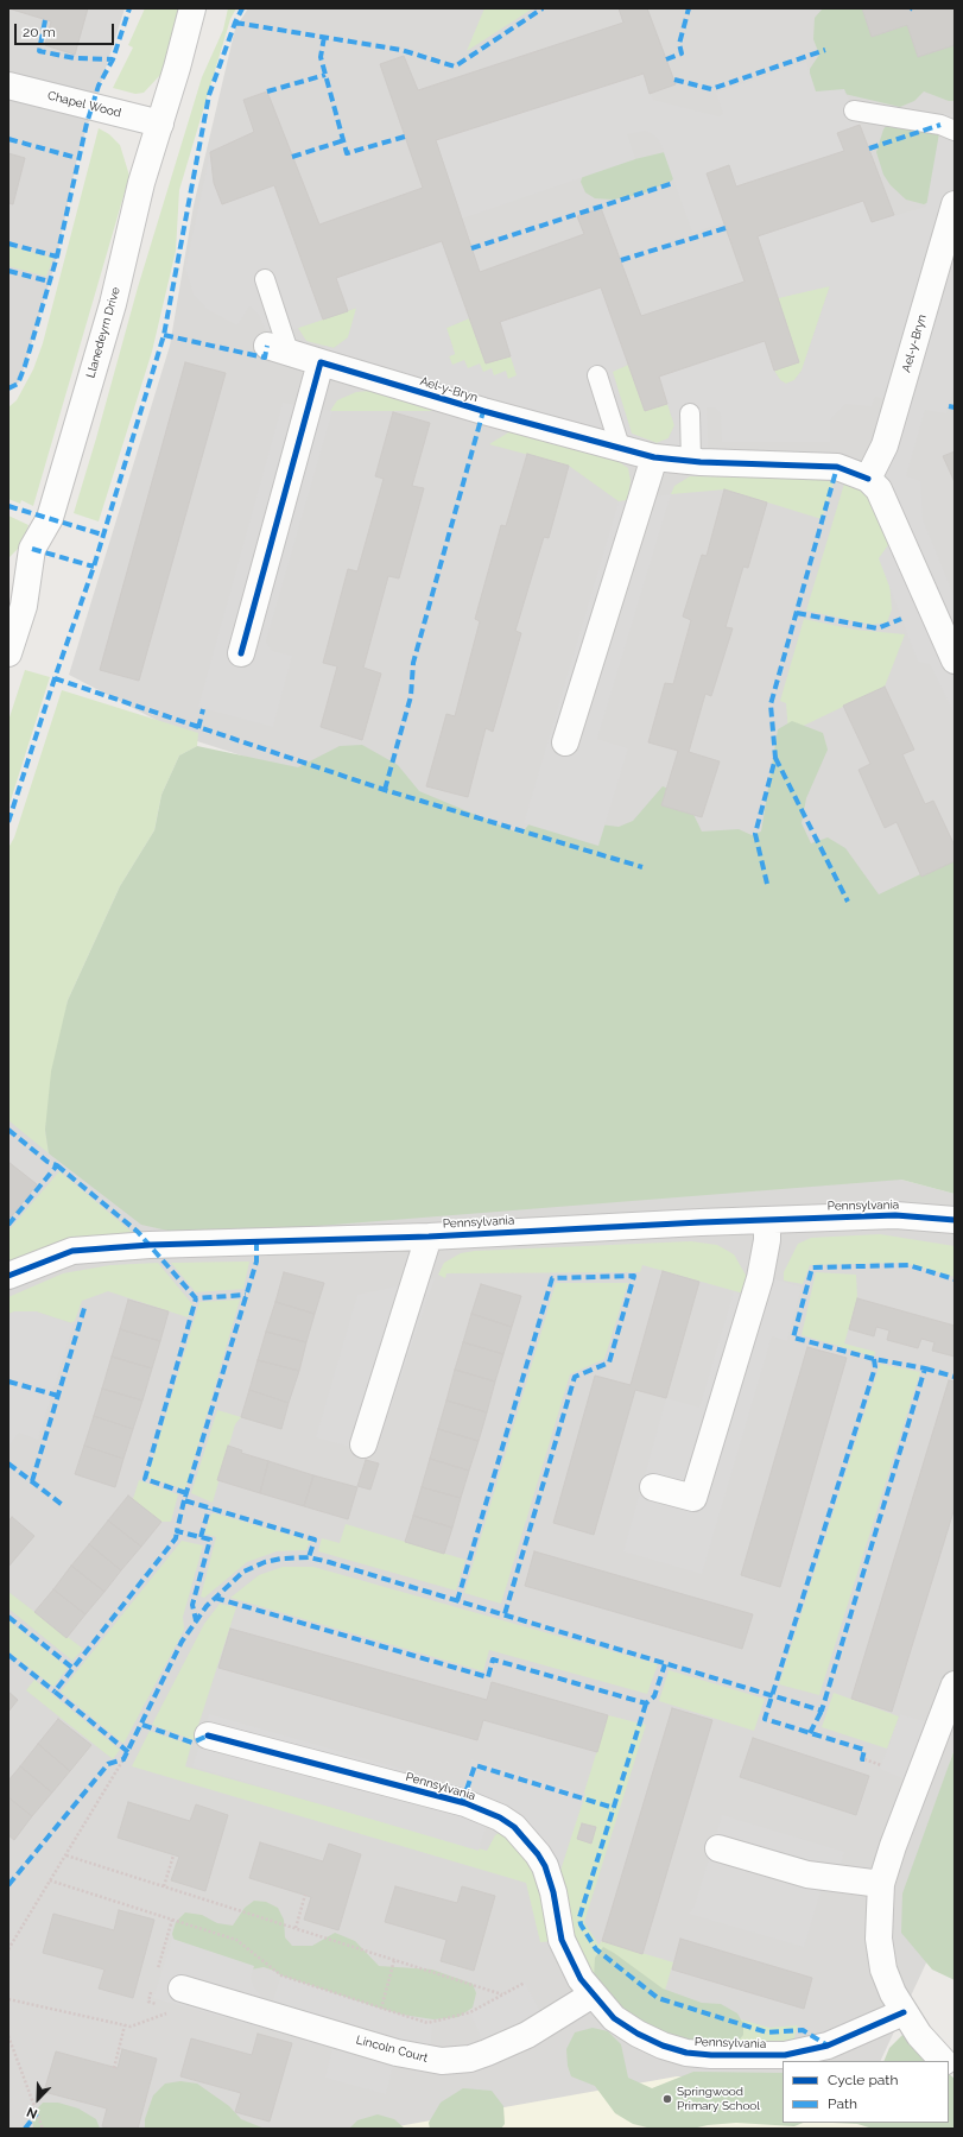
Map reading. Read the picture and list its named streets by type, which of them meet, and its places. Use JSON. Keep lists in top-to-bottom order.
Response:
{
  "streets": {
    "street": [
      "Chapel Wood",
      "Llanedeyrn Drive",
      "Ael-y-Bryn",
      "Pennsylvania",
      "Lincoln Court"
    ]
  },
  "crossings": [
    ["Chapel Wood", "Llanedeyrn Drive"],
    ["Pennsylvania", "Lincoln Court"]
  ],
  "places": ["Springwood Primary School"],
  "legend": ["Cycle path", "Path"],
  "scale_bar": "20 m",
  "north": "bottom left"
}
